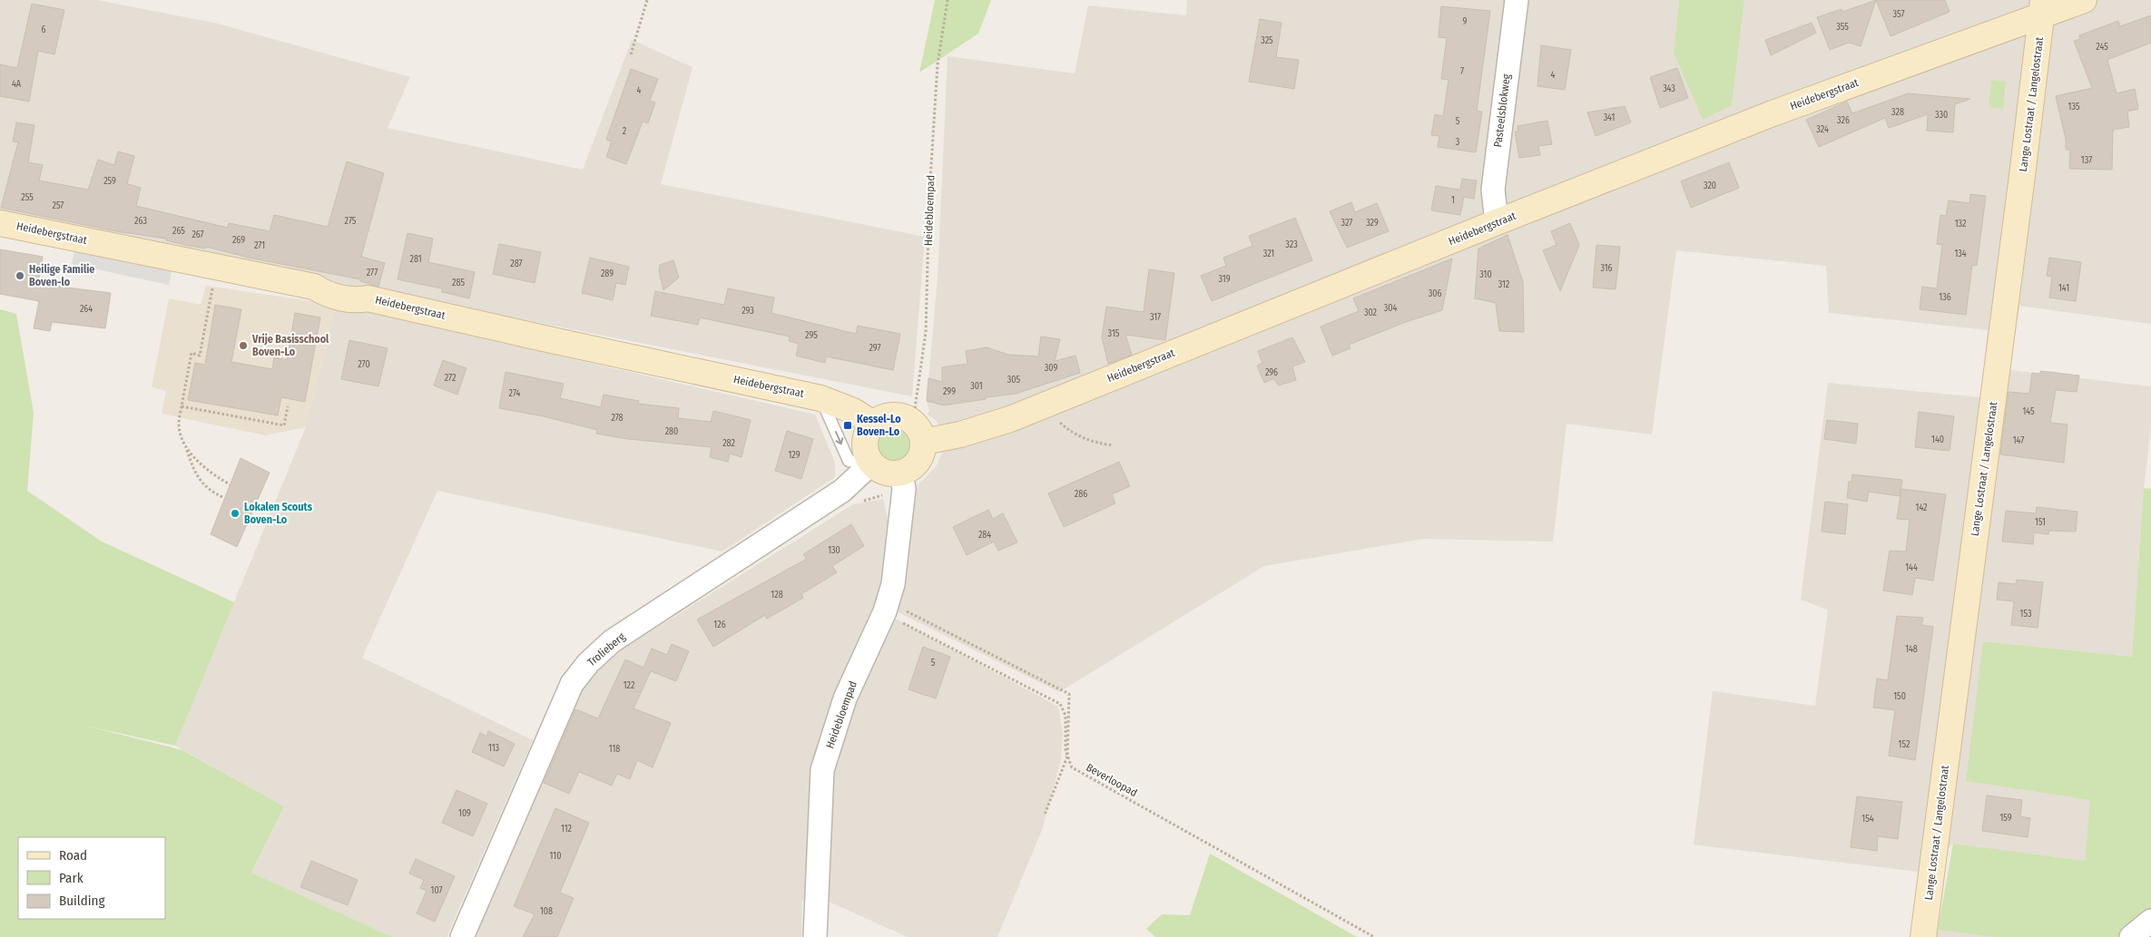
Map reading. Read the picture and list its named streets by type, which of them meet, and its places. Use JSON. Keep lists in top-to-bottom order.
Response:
{
  "streets": {
    "street": [
      "Heidebergstraat",
      "Lange Lostraat / Langelostraat",
      "Pasteelsblokweg",
      "Heidebloempad",
      "Trolieberg"
    ],
    "path": ["Beverloopad"]
  },
  "crossings": [
    ["Heidebergstraat", "Lange Lostraat / Langelostraat"],
    ["Heidebergstraat", "Pasteelsblokweg"],
    ["Heidebergstraat", "Heidebloempad"],
    ["Heidebergstraat", "Trolieberg"],
    ["Heidebloempad", "Trolieberg"]
  ],
  "places": {
    "other": ["Heilige Familie Boven-lo", "Vrije Basisschool Boven-Lo", "Lokalen Scouts Boven-Lo"],
    "transit": ["Kessel-Lo Boven-Lo"]
  },
  "house_numbers": [
    "357",
    "9",
    "355",
    "6",
    "325",
    "245",
    "7",
    "4",
    "4A",
    "343",
    "4",
    "135",
    "328",
    "330",
    "341",
    "326",
    "5",
    "324",
    "2",
    "3",
    "137",
    "259",
    "320",
    "255",
    "1",
    "257",
    "263",
    "275",
    "327",
    "329",
    "132",
    "265",
    "267",
    "269",
    "323",
    "271",
    "321",
    "134",
    "281",
    "287",
    "316",
    "277",
    "289",
    "310",
    "319",
    "285",
    "312",
    "141",
    "306",
    "136",
    "304",
    "264",
    "293",
    "302",
    "317",
    "315",
    "295",
    "297",
    "270",
    "309",
    "296",
    "272",
    "305",
    "301",
    "299",
    "274",
    "145",
    "278",
    "280",
    "140",
    "147",
    "282",
    "129",
    "286",
    "142",
    "151",
    "284",
    "130",
    "144",
    "128",
    "153",
    "126",
    "148",
    "5",
    "122",
    "150",
    "152",
    "113",
    "118",
    "109",
    "159",
    "154",
    "112",
    "110",
    "107",
    "108"
  ],
  "legend": ["Road", "Park", "Building"]
}
